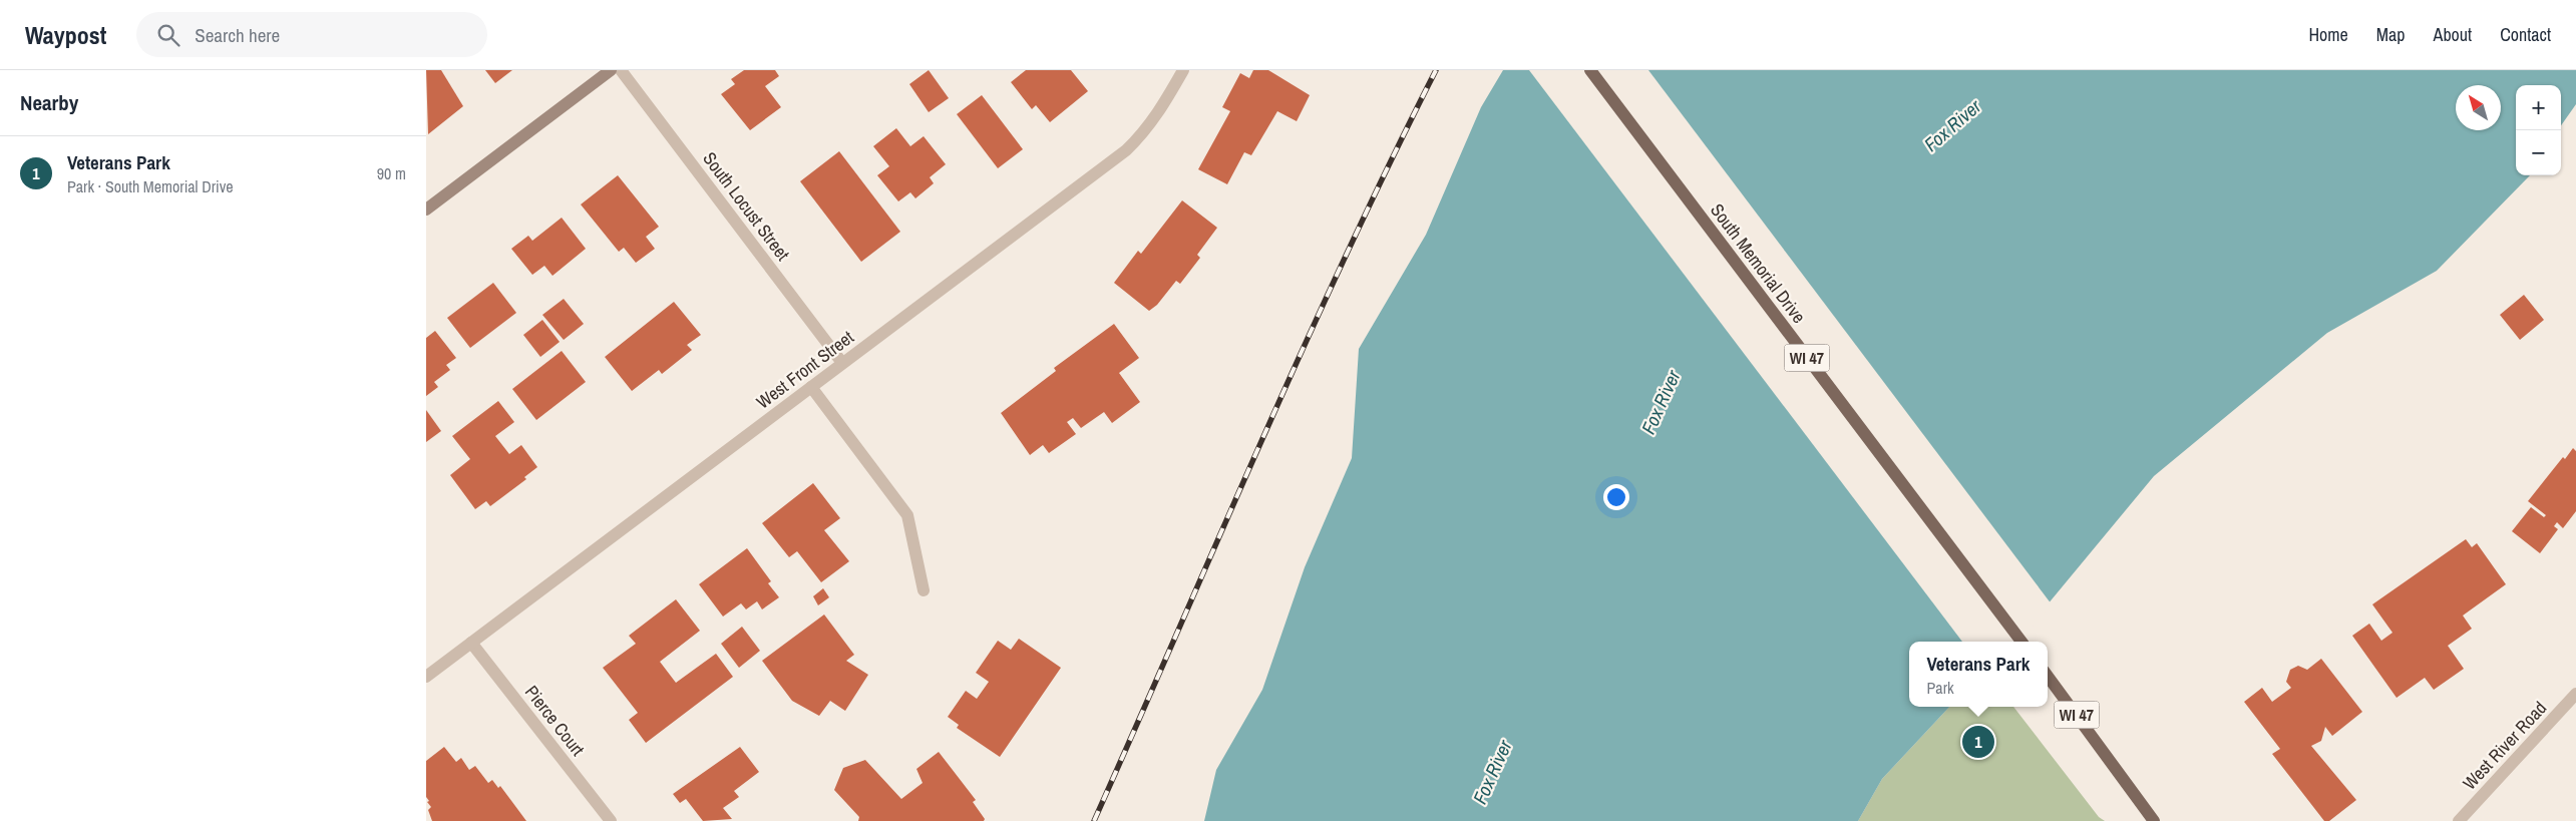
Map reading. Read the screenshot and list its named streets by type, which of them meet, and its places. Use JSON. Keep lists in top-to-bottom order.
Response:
{
  "streets": {
    "main road": ["South Memorial Drive", "WI 47"],
    "street": [
      "South Locust Street",
      "West Front Street",
      "Pierce Court",
      "West River Road"
    ]
  },
  "crossings": [
    ["South Locust Street", "West Front Street"],
    ["West Front Street", "Pierce Court"]
  ],
  "water": ["Fox River"],
  "north": "top left",
  "page": {
    "header": "Waypost",
    "search": "Search here",
    "nav": [
      "Home",
      "Map",
      "About",
      "Contact"
    ],
    "heading": "Nearby",
    "map_buttons": ["+", "−"],
    "list": [
      {
        "mark": "1",
        "name": "Veterans Park",
        "note": "Park · South Memorial Drive",
        "value": "90 m"
      }
    ],
    "popup": ["Veterans Park", "Park"],
    "pins": "1"
  }
}
